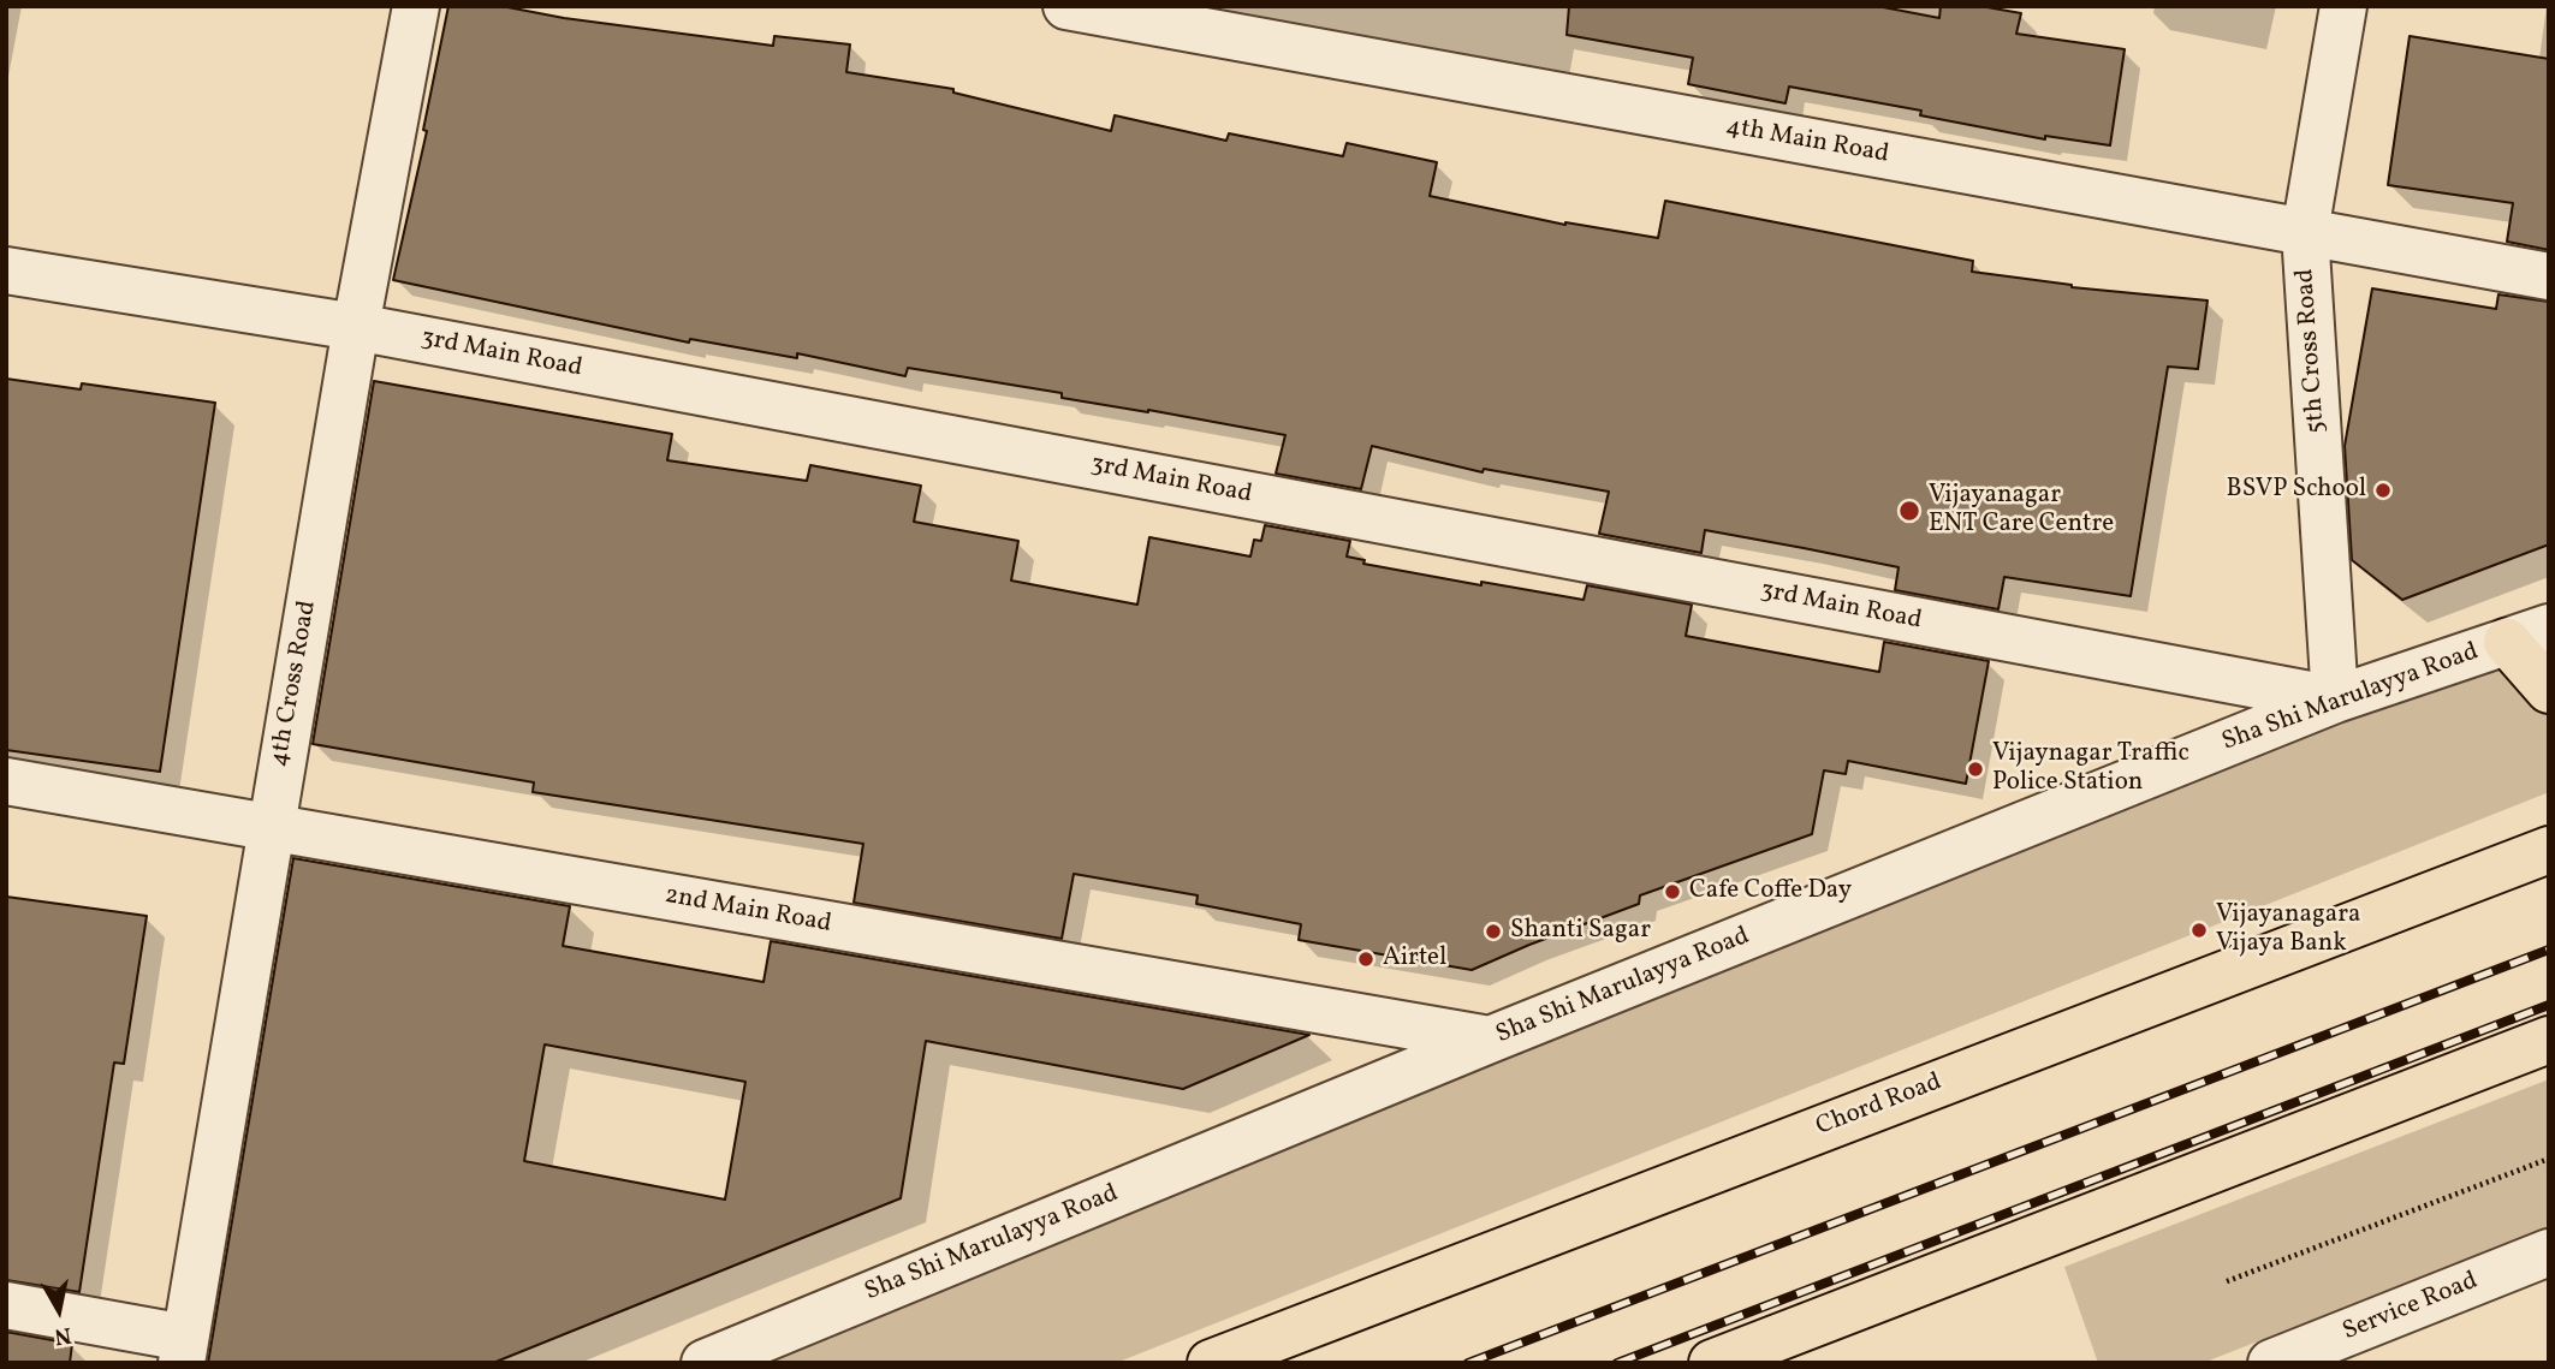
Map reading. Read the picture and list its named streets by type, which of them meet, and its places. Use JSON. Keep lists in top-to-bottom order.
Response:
{
  "streets": {
    "main road": ["Chord Road"],
    "street": [
      "4th Main Road",
      "5th Cross Road",
      "3rd Main Road",
      "4th Cross Road",
      "Sha Shi Marulayya Road",
      "2nd Main Road",
      "Service Road"
    ]
  },
  "crossings": [
    ["4th Main Road", "5th Cross Road"],
    ["5th Cross Road", "3rd Main Road"],
    ["5th Cross Road", "Sha Shi Marulayya Road"],
    ["3rd Main Road", "4th Cross Road"],
    ["3rd Main Road", "Sha Shi Marulayya Road"],
    ["4th Cross Road", "2nd Main Road"],
    ["Sha Shi Marulayya Road", "2nd Main Road"]
  ],
  "places": [
    "BSVP School",
    "Vijayanagar ENT Care Centre",
    "Vijaynagar Traffic Police Station",
    "Cafe Coffe Day",
    "Vijayanagara Vijaya Bank",
    "Shanti Sagar",
    "Airtel"
  ],
  "north": "bottom"
}
